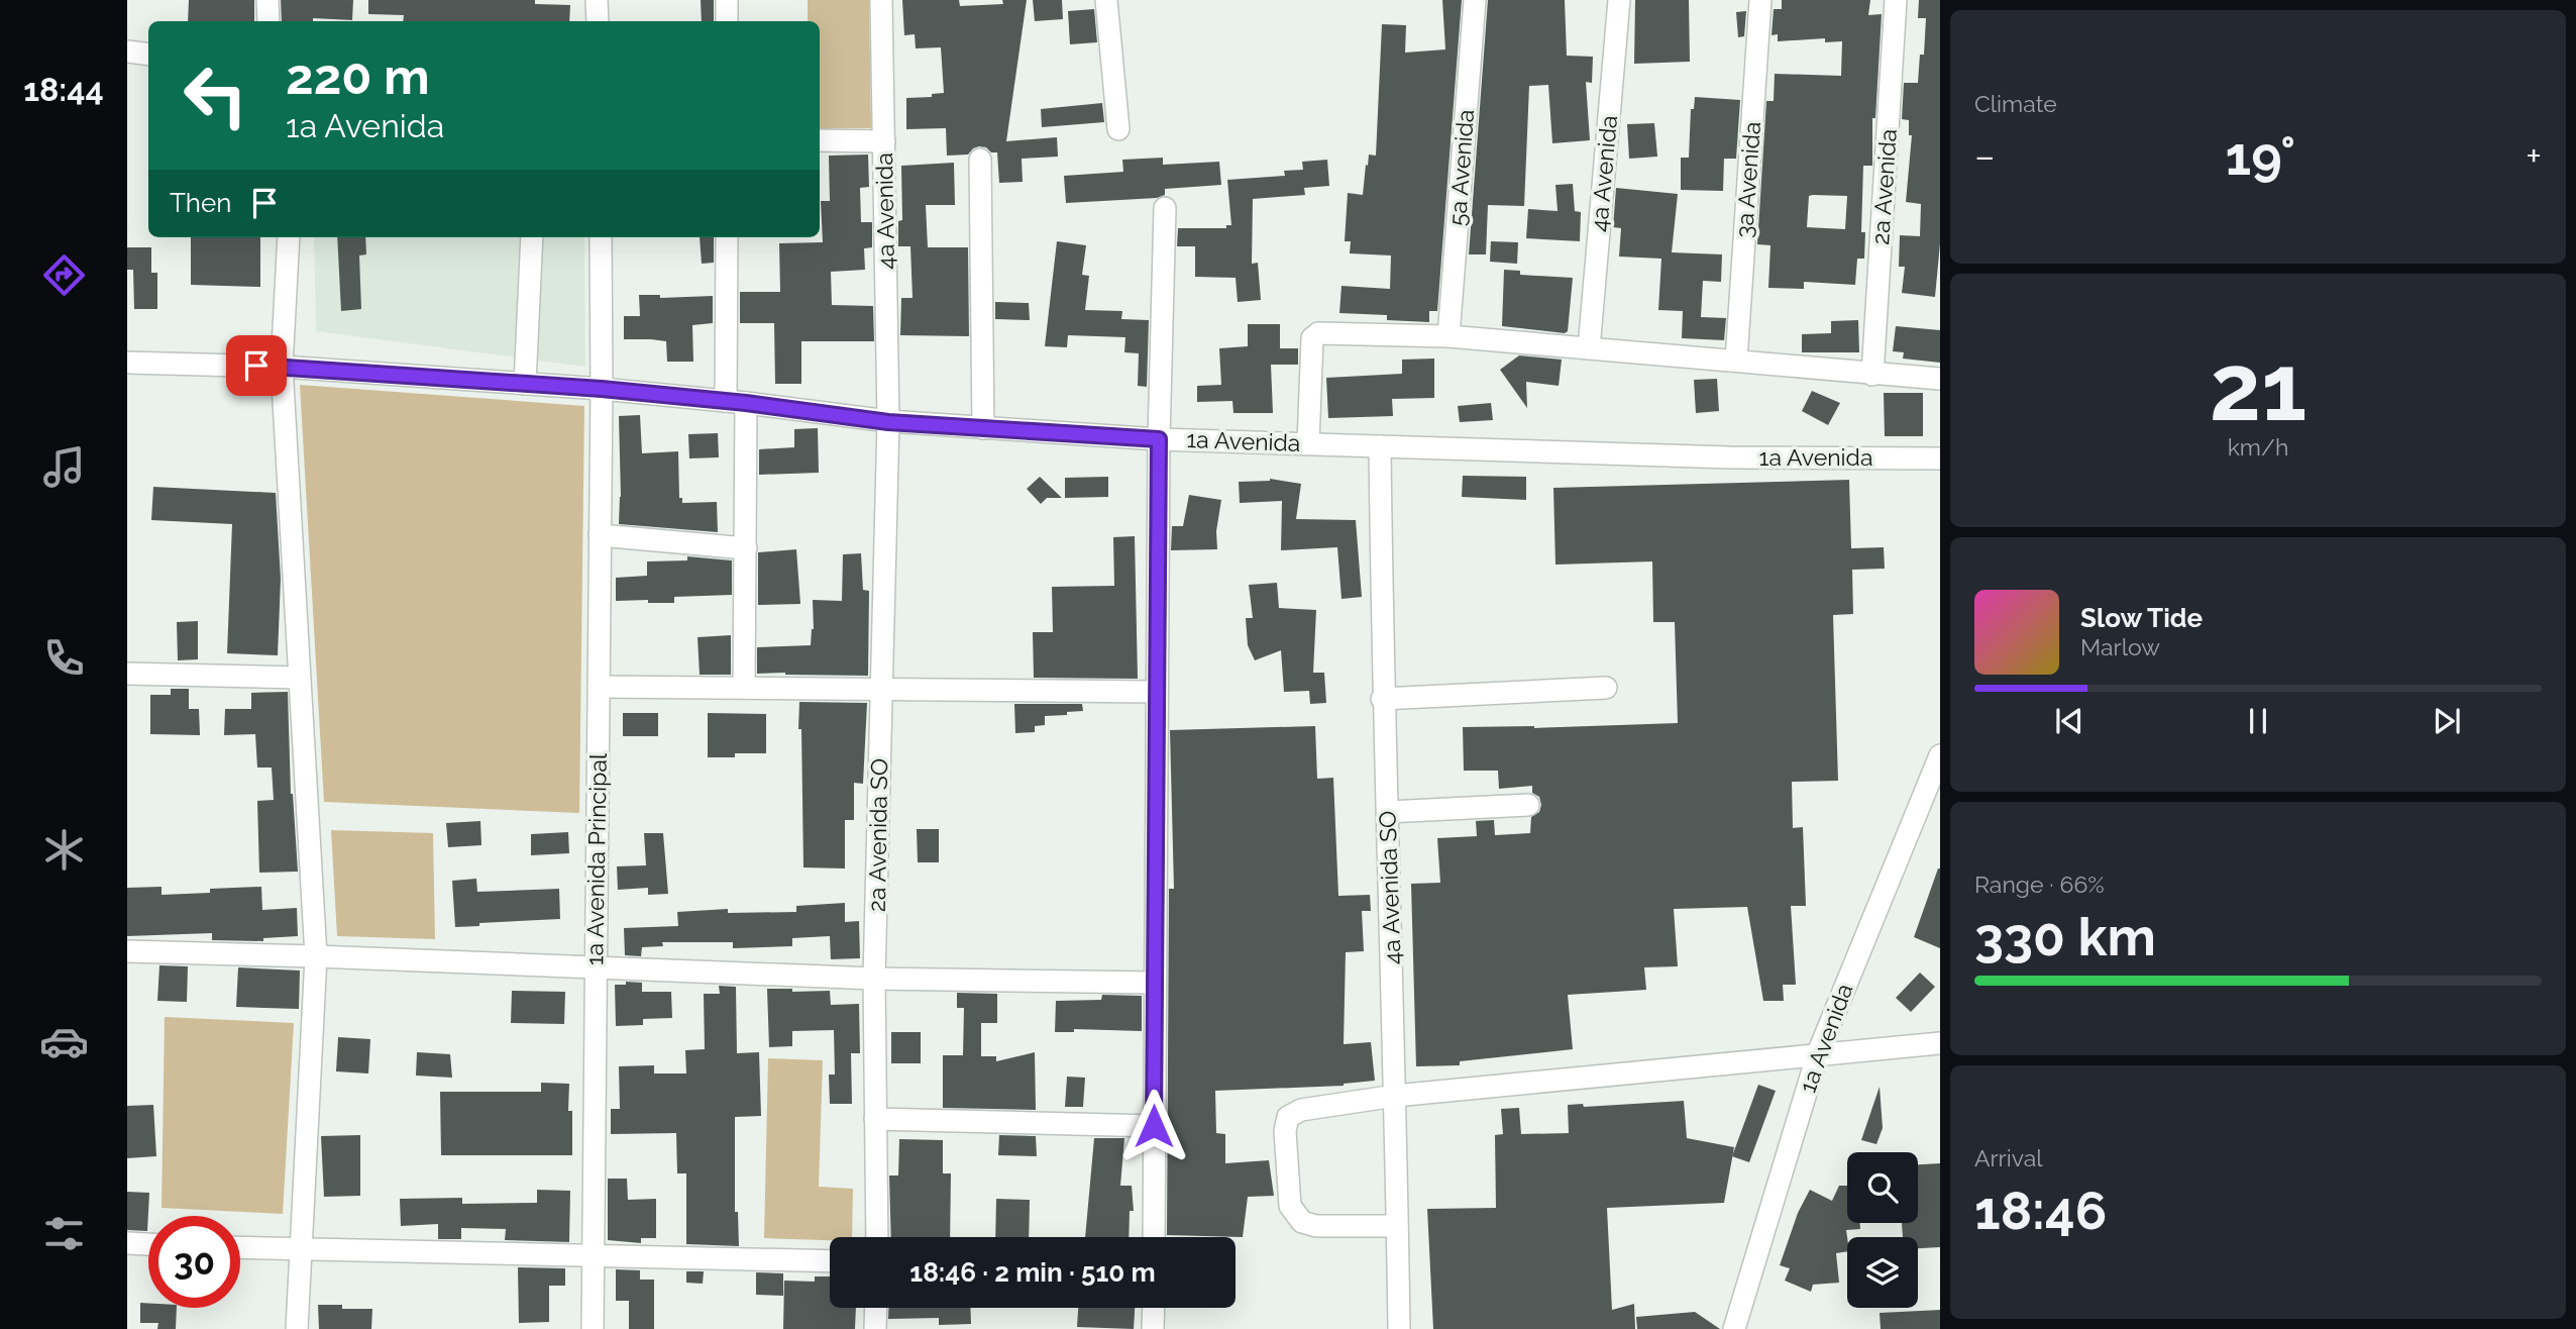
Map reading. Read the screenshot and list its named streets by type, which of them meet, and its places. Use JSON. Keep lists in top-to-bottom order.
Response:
{
  "streets": {
    "street": [
      "5a Avenida",
      "4a Avenida",
      "3a Avenida",
      "2a Avenida",
      "1a Avenida",
      "2a Avenida SO",
      "1a Avenida Principal",
      "4a Avenida SO"
    ]
  },
  "crossings": [
    ["4a Avenida", "1a Avenida"],
    ["4a Avenida", "2a Avenida SO"],
    ["1a Avenida", "2a Avenida SO"],
    ["1a Avenida", "1a Avenida Principal"],
    ["1a Avenida", "4a Avenida SO"]
  ],
  "page": {
    "tabs": "18:44",
    "tile": [
      "Climate",
      ["21", "km/h"],
      ["Range · 66%", "330 km"],
      ["Arrival", "18:46"]
    ],
    "turn": ["220 m", "1a Avenida"],
    "heat": ["−", "19°", "+"],
    "then": "Then",
    "song": ["Slow Tide", "Marlow"],
    "limit": "30",
    "trip": "18:46 · 2 min · 510 m"
  }
}
